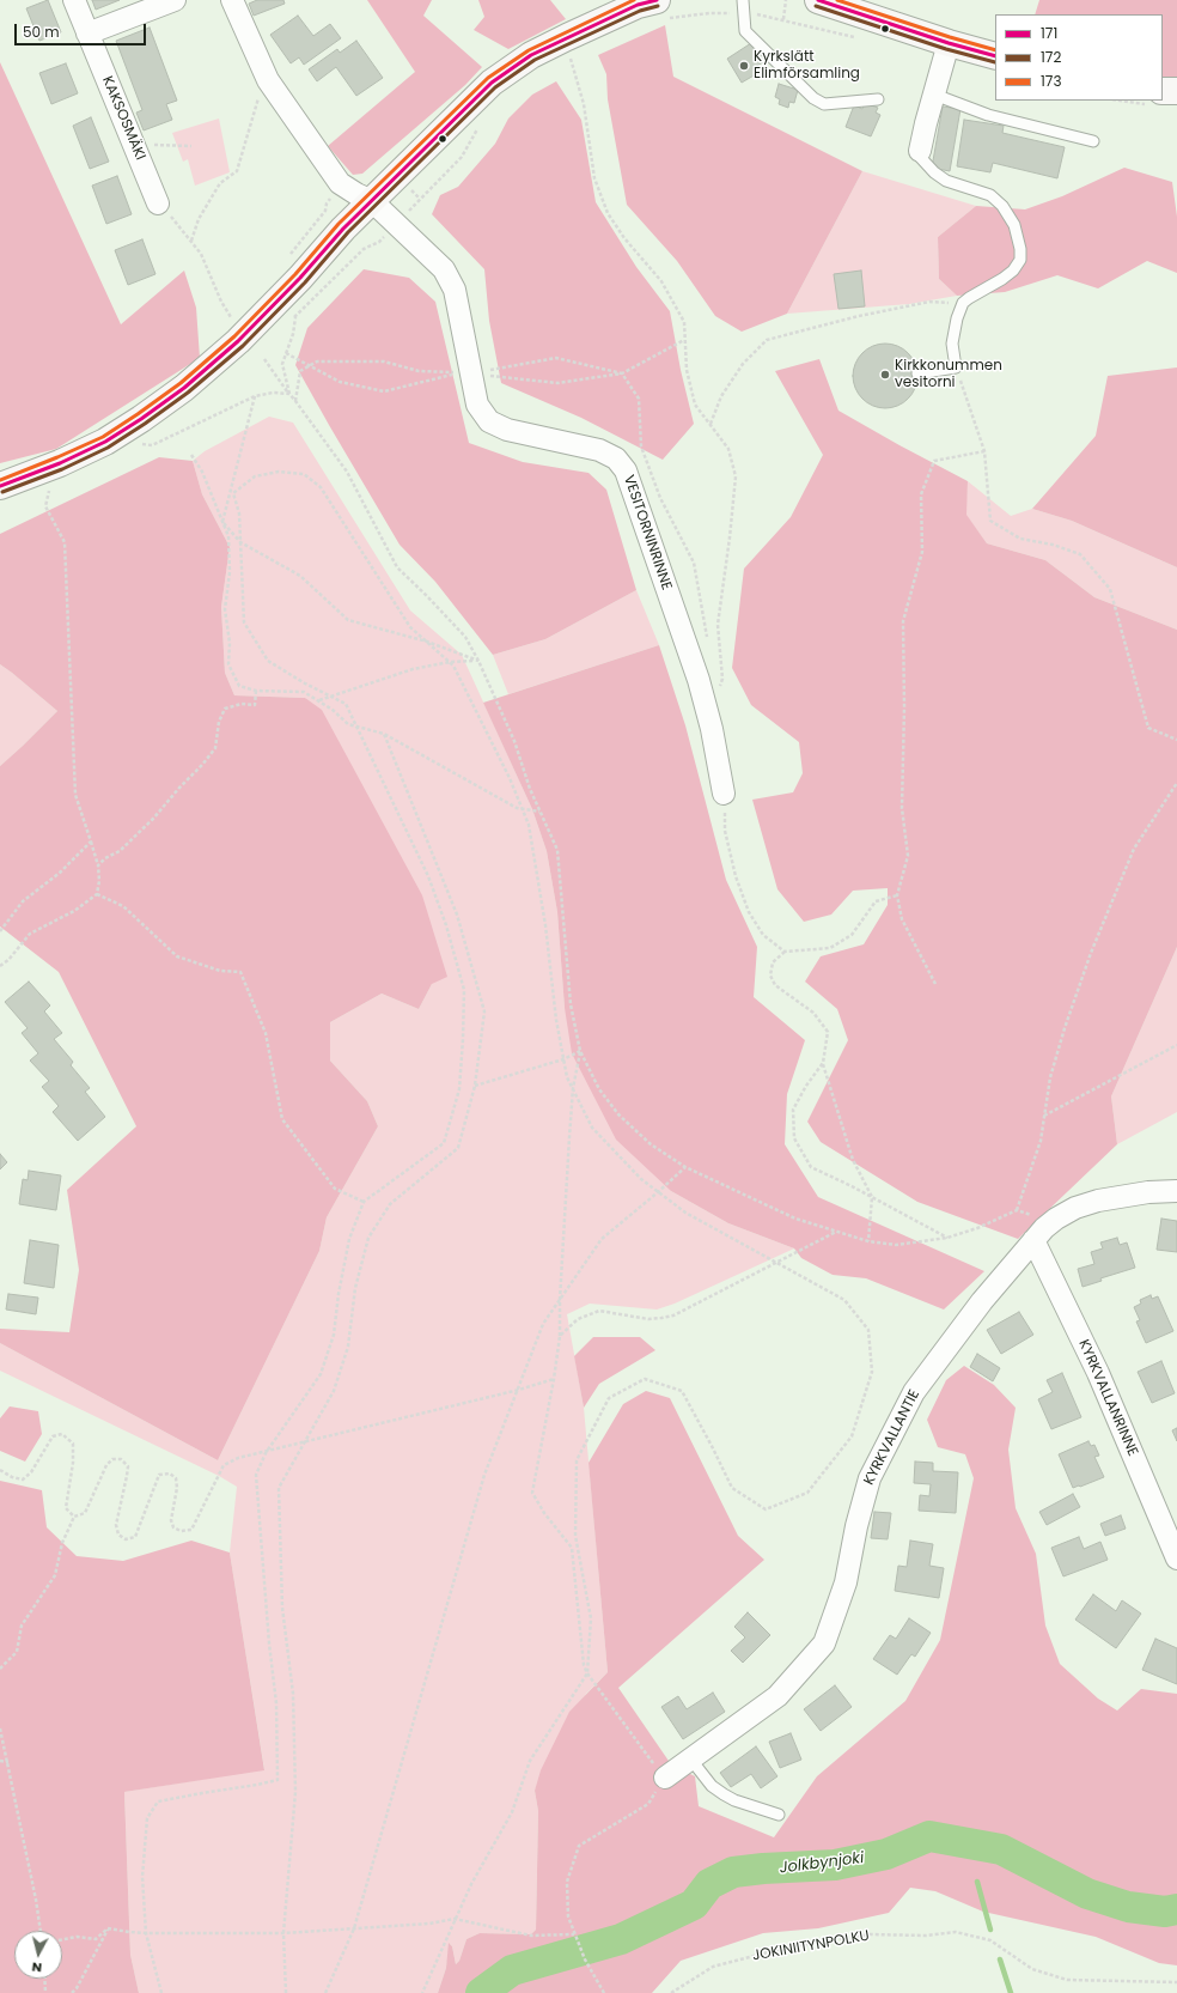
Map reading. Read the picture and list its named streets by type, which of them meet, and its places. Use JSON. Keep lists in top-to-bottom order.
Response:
{
  "streets": {
    "street": [
      "KAKSOSMÄKI",
      "VESITORNINRINNE",
      "KYRKVALLANRINNE",
      "KYRKVALLANTIE"
    ],
    "path": ["JOKINIITYNPOLKU"]
  },
  "crossings": [
    ["KYRKVALLANRINNE", "KYRKVALLANTIE"]
  ],
  "water": ["Jolkbynjoki"],
  "places": ["Kyrkslätt Elimförsamling", "Kirkkonummen vesitorni"],
  "lines": ["transit line 171", "transit line 173", "transit line 172"],
  "legend": ["171", "172", "173"],
  "scale_bar": "50 m",
  "north": "bottom"
}
